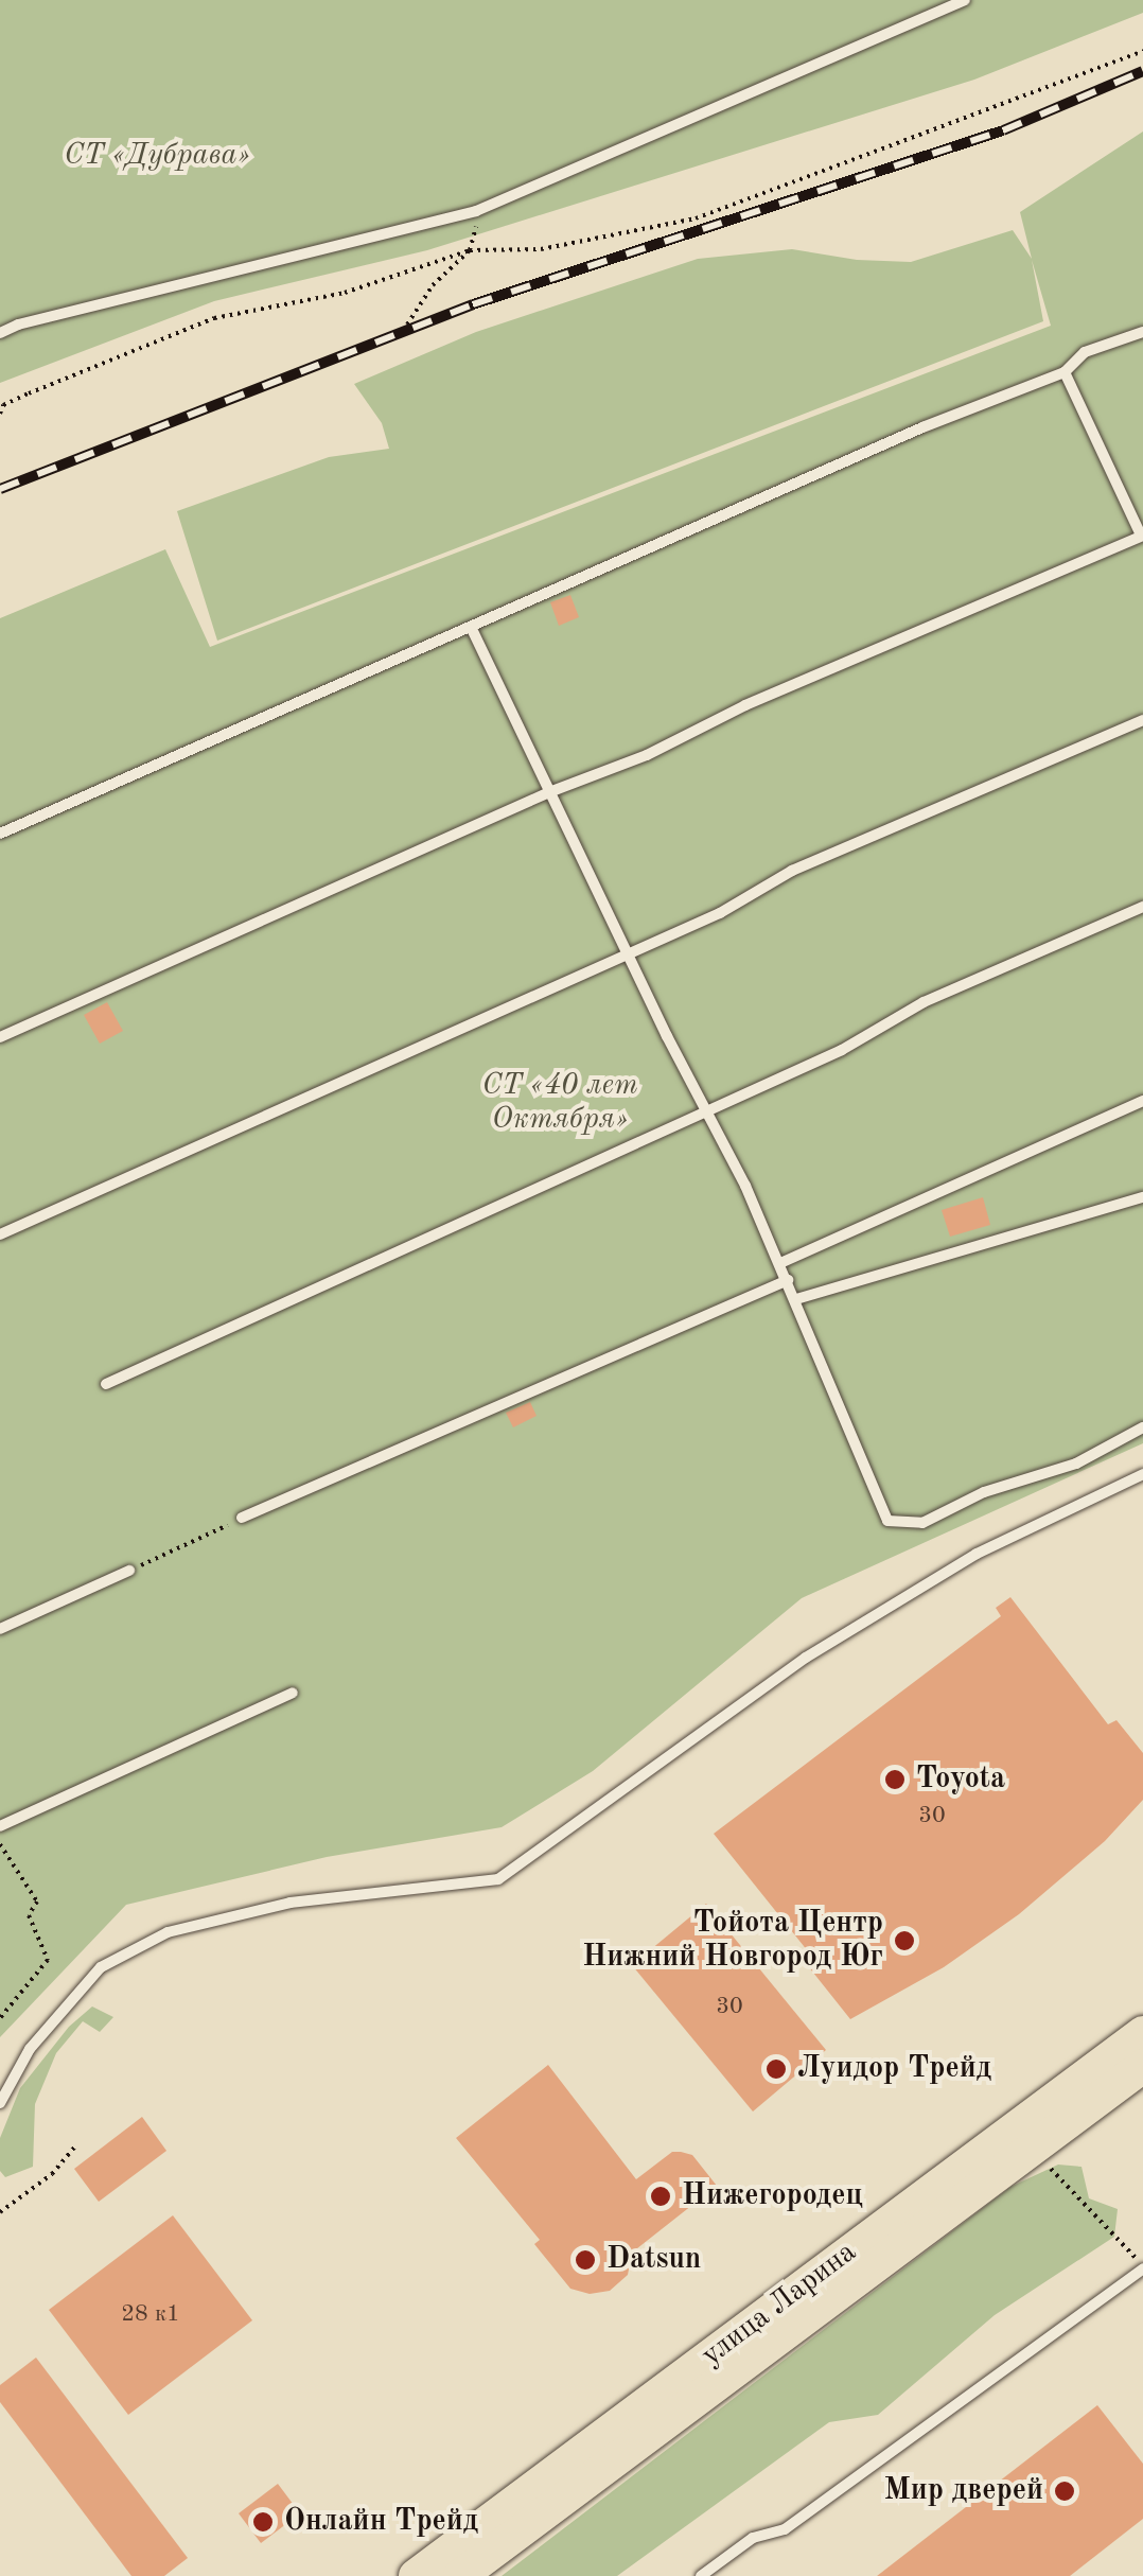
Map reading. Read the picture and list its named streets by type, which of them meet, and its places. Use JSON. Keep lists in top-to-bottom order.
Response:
{
  "streets": {
    "main road": ["улица Ларина"]
  },
  "parks": ["СТ «Дубрава»", "СТ «40 лет Октября»"],
  "places": [
    "Toyota",
    "Тойота Центр Нижний Новгород Юг",
    "Луидор Трейд",
    "Нижегородец",
    "Datsun",
    "Мир дверей",
    "Онлайн Трейд"
  ],
  "house_numbers": ["30", "30", "28 к1"]
}
